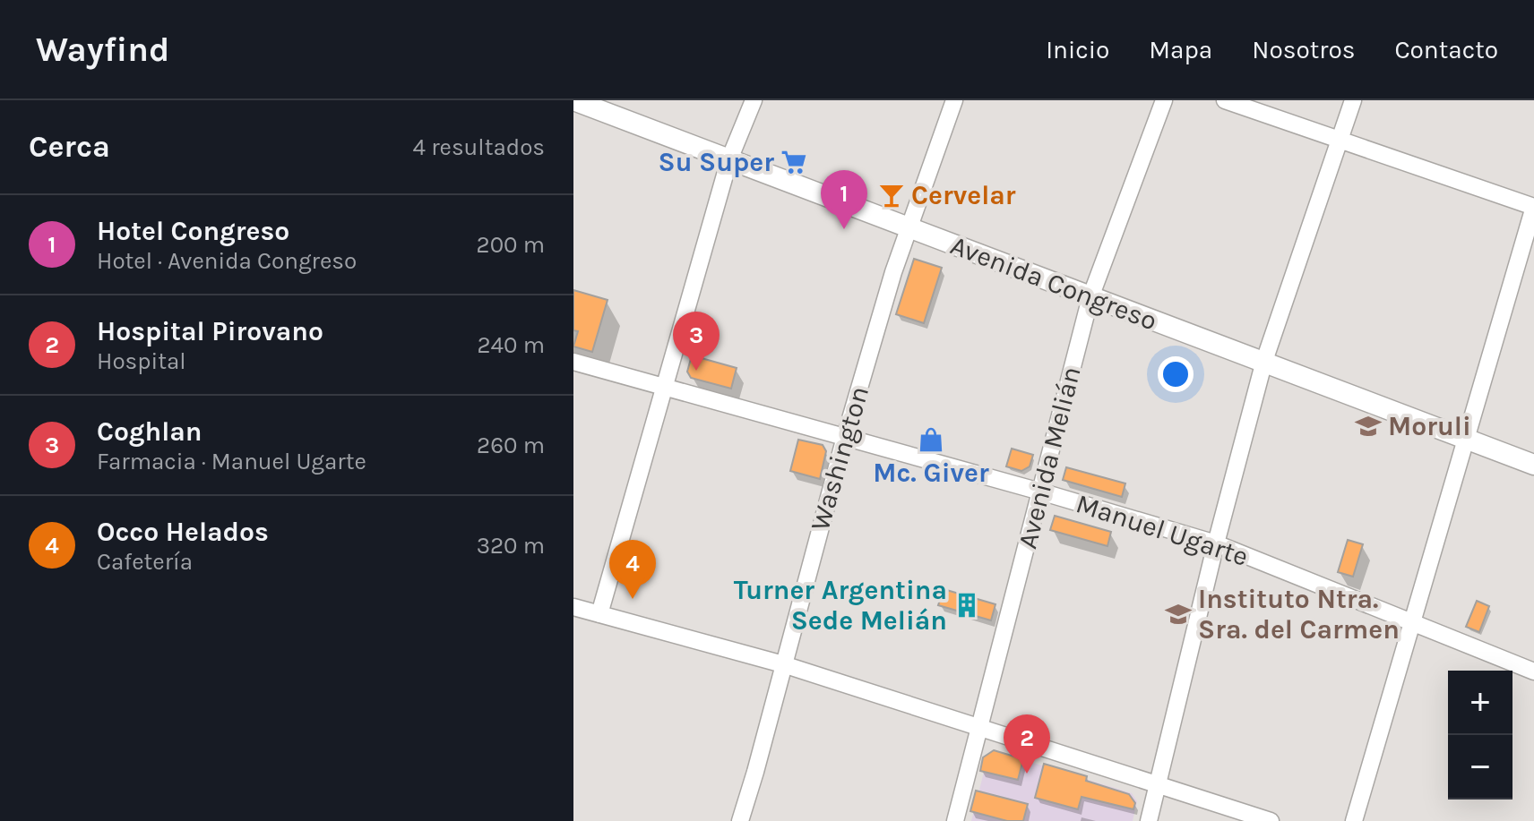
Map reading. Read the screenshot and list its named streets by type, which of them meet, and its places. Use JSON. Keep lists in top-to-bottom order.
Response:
{
  "streets": {
    "main road": ["Avenida Congreso"],
    "street": ["Avenida Melián", "Washington", "Manuel Ugarte"]
  },
  "crossings": [
    ["Avenida Congreso", "Avenida Melián"],
    ["Avenida Congreso", "Washington"],
    ["Avenida Melián", "Manuel Ugarte"],
    ["Washington", "Manuel Ugarte"]
  ],
  "places": {
    "supermarket": ["Su Super"],
    "bar": ["Cervelar"],
    "school or university": ["Moruli", "Instituto Ntra. Sra. del Carmen"],
    "shop": ["Mc. Giver"],
    "building": ["Turner Argentina Sede Melián"]
  },
  "page": {
    "header": "Wayfind",
    "nav": [
      "Inicio",
      "Mapa",
      "Nosotros",
      "Contacto"
    ],
    "heading": ["Cerca", "4 resultados"],
    "pins": [
      "1",
      "3",
      "4",
      "2"
    ],
    "list": [
      {
        "mark": "1",
        "name": "Hotel Congreso",
        "note": "Hotel · Avenida Congreso",
        "value": "200 m"
      },
      {
        "mark": "2",
        "name": "Hospital Pirovano",
        "note": "Hospital",
        "value": "240 m"
      },
      {
        "mark": "3",
        "name": "Coghlan",
        "note": "Farmacia · Manuel Ugarte",
        "value": "260 m"
      },
      {
        "mark": "4",
        "name": "Occo Helados",
        "note": "Cafetería",
        "value": "320 m"
      }
    ],
    "map_buttons": ["+", "−"]
  }
}
